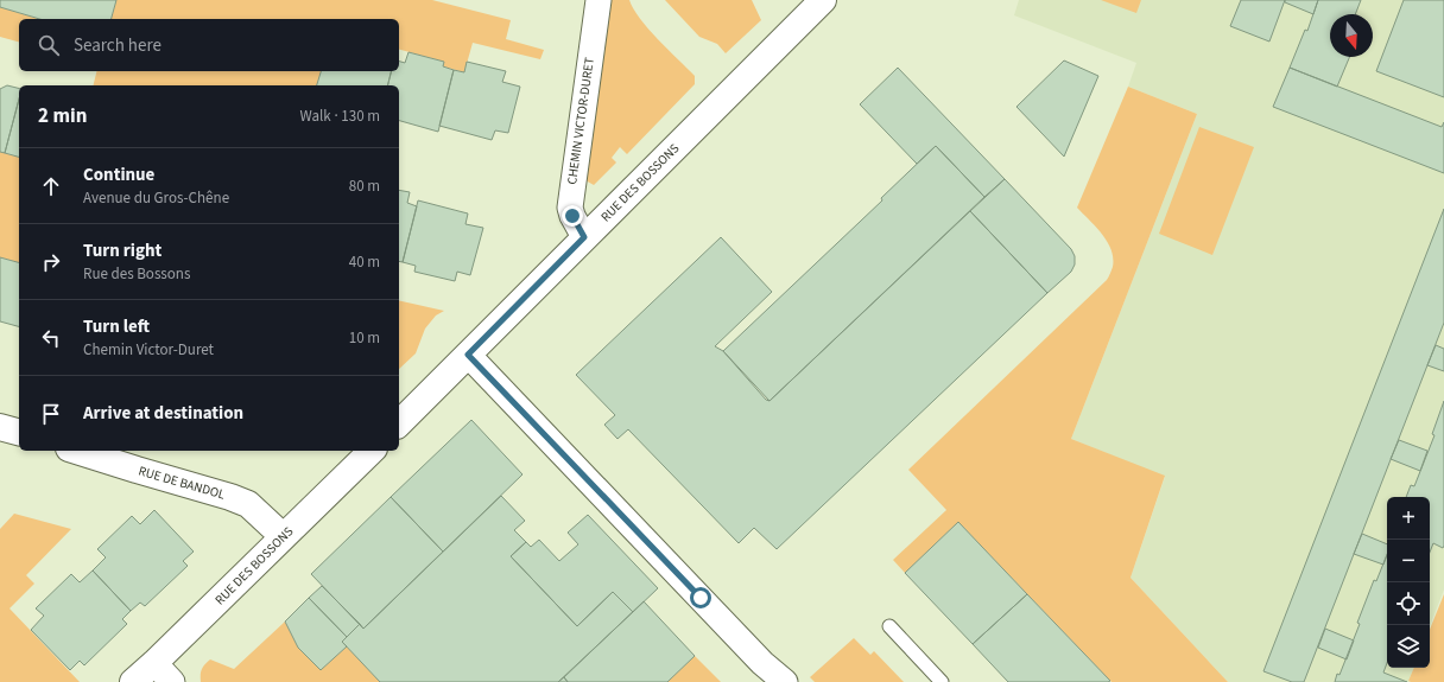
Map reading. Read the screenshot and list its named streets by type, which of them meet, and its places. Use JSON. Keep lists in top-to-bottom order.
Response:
{
  "streets": {
    "street": ["CHEMIN VICTOR-DURET", "RUE DES BOSSONS", "RUE DE BANDOL"]
  },
  "crossings": [
    ["CHEMIN VICTOR-DURET", "RUE DES BOSSONS"],
    ["RUE DES BOSSONS", "RUE DE BANDOL"]
  ],
  "north": "bottom",
  "page": {
    "search": "Search here",
    "heading": ["2 min", "Walk · 130 m"],
    "list": [
      ["Continue", "Avenue du Gros-Chêne", "80 m"],
      ["Turn right", "Rue des Bossons", "40 m"],
      ["Turn left", "Chemin Victor-Duret", "10 m"],
      "Arrive at destination"
    ],
    "map_buttons": ["+", "−"]
  }
}
